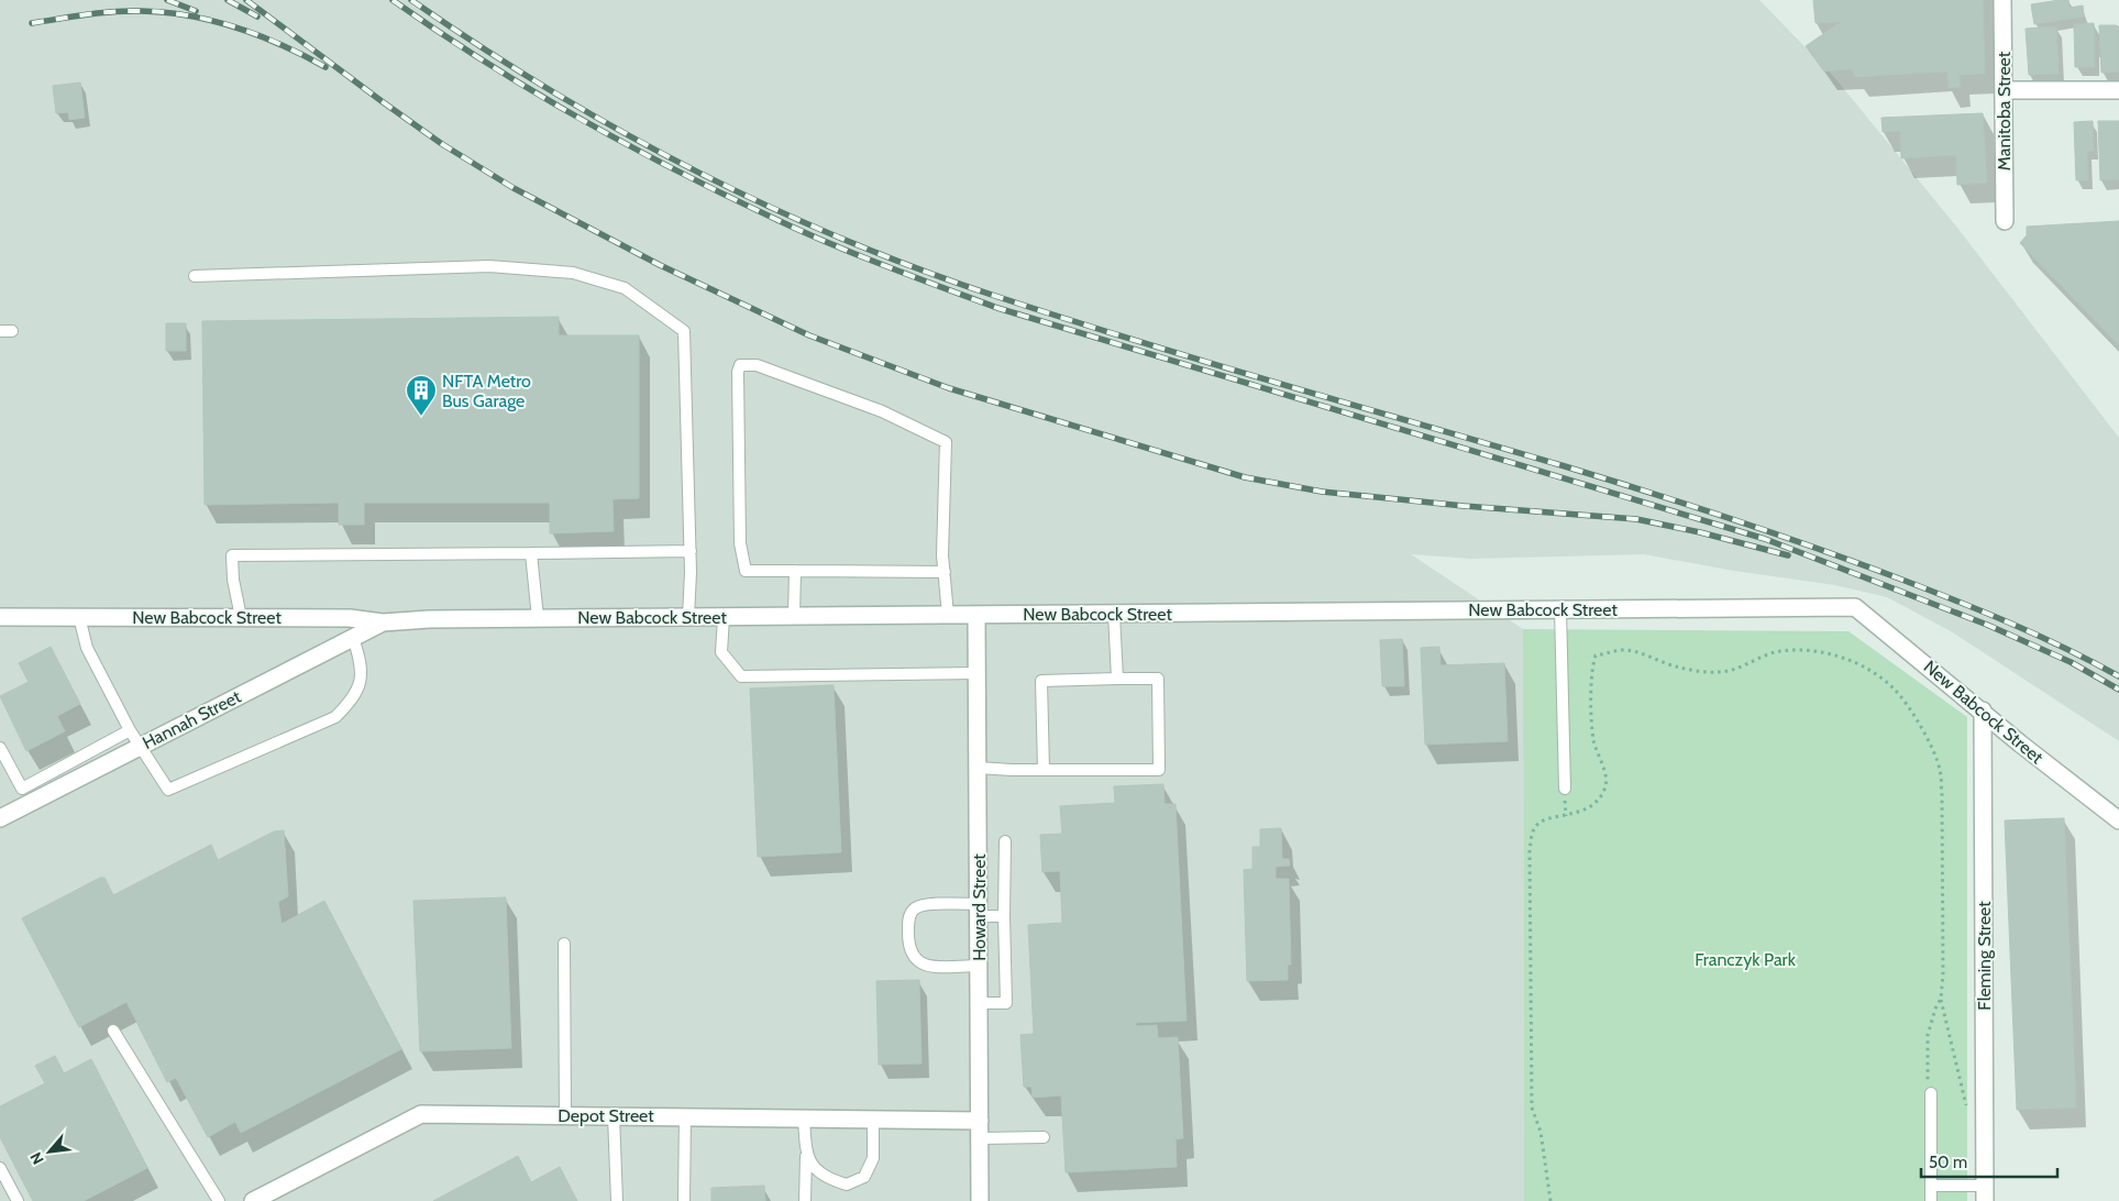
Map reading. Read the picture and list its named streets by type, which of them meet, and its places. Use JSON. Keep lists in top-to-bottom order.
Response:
{
  "streets": {
    "street": [
      "Manitoba Street",
      "New Babcock Street",
      "Hannah Street",
      "Howard Street",
      "Fleming Street",
      "Depot Street"
    ]
  },
  "crossings": [
    ["New Babcock Street", "Hannah Street"],
    ["New Babcock Street", "Howard Street"],
    ["New Babcock Street", "Fleming Street"],
    ["Howard Street", "Depot Street"]
  ],
  "parks": ["Franczyk Park"],
  "places": {
    "building": ["NFTA Metro Bus Garage"]
  },
  "scale_bar": "50 m",
  "north": "bottom left"
}
